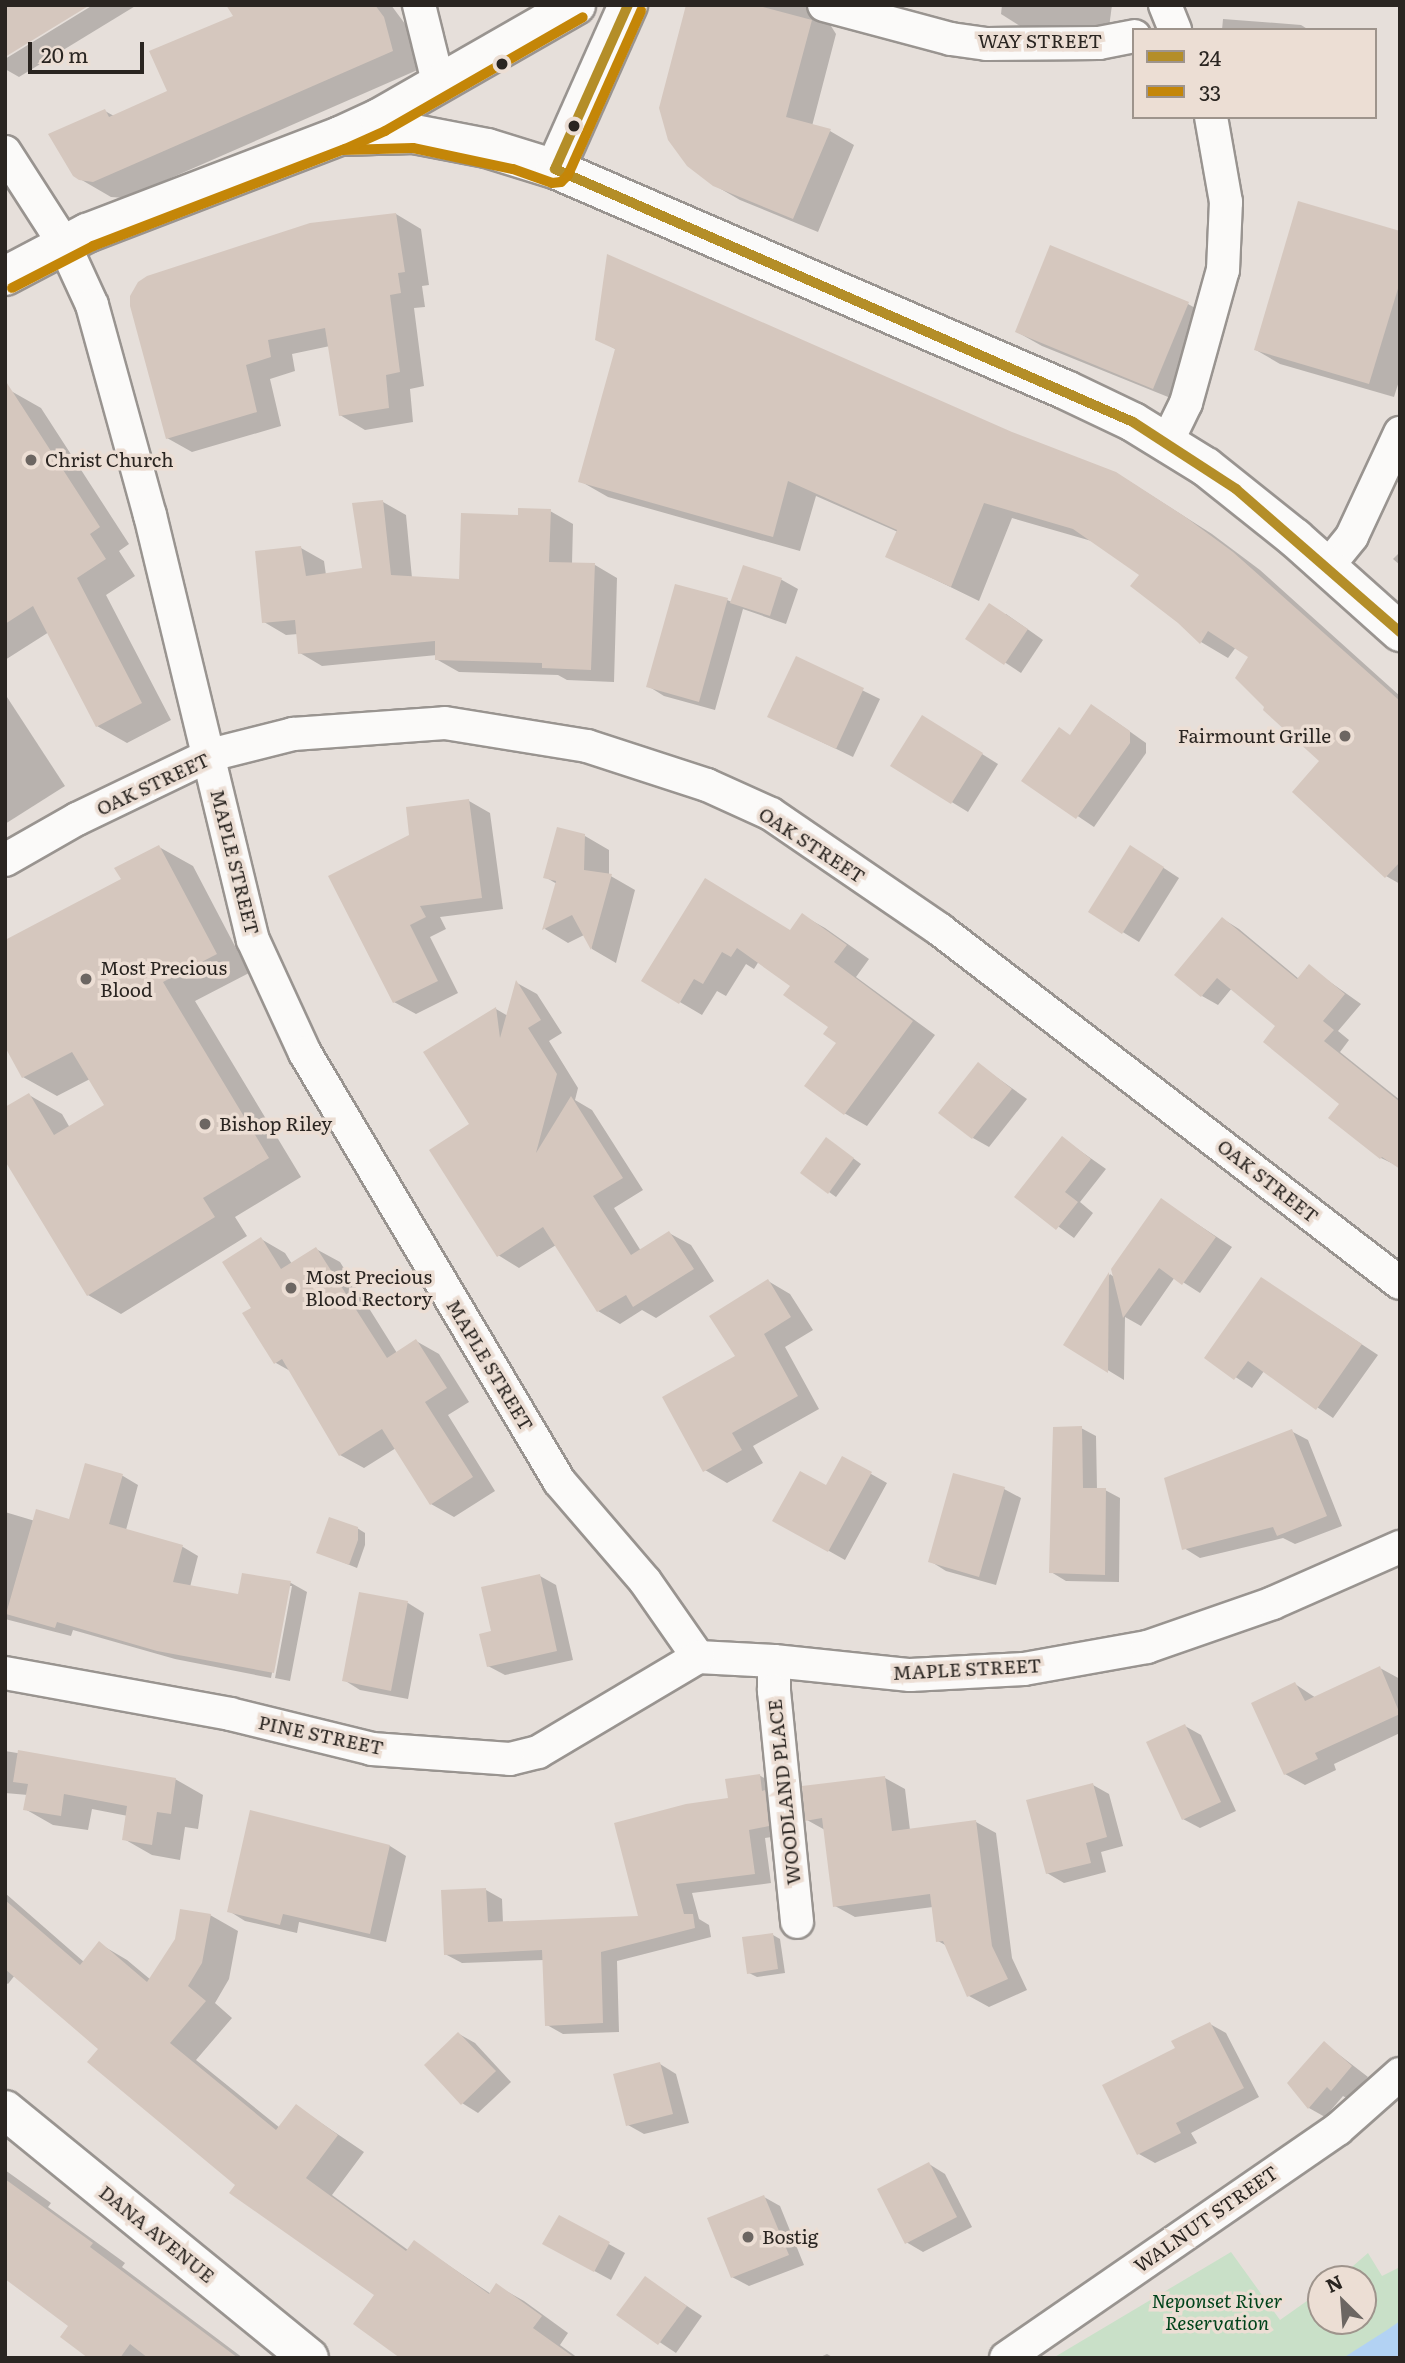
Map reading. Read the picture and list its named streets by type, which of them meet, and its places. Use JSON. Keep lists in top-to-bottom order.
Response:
{
  "streets": {
    "main road": ["DANA AVENUE"],
    "street": [
      "WAY STREET",
      "OAK STREET",
      "MAPLE STREET",
      "PINE STREET",
      "WOODLAND PLACE",
      "WALNUT STREET"
    ]
  },
  "crossings": [
    ["OAK STREET", "MAPLE STREET"],
    ["MAPLE STREET", "PINE STREET"],
    ["MAPLE STREET", "WOODLAND PLACE"]
  ],
  "parks": ["Neponset River Reservation"],
  "places": [
    "Christ Church",
    "Fairmount Grille",
    "Most Precious Blood",
    "Bishop Riley",
    "Most Precious Blood Rectory",
    "Bostig"
  ],
  "lines": ["transit line 24", "transit line 33"],
  "legend": ["24", "33"],
  "scale_bar": "20 m",
  "north": "top left"
}
